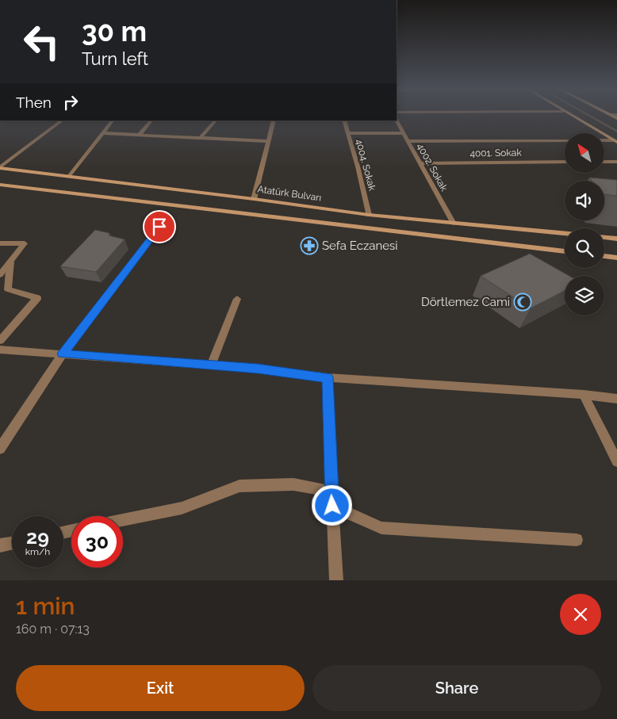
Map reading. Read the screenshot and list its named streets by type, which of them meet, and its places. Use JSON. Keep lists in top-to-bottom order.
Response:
{
  "streets": {
    "main road": ["Atatürk Bulvarı"],
    "street": ["4001. Sokak", "4004. Sokak", "4002. Sokak"]
  },
  "crossings": [
    ["4001. Sokak", "4002. Sokak"],
    ["4004. Sokak", "Atatürk Bulvarı"],
    ["4002. Sokak", "Atatürk Bulvarı"]
  ],
  "places": {
    "pharmacy": ["Sefa Eczanesi"],
    "mosque": ["Dörtlemez Cami"]
  },
  "north": "top left",
  "page": {
    "turn": ["30 m", "Turn left"],
    "then": "Then",
    "speed": "29 km/h",
    "limit": "30",
    "heading": ["1 min", "160 m · 07:13"],
    "buttons": ["Exit", "Share"]
  }
}
